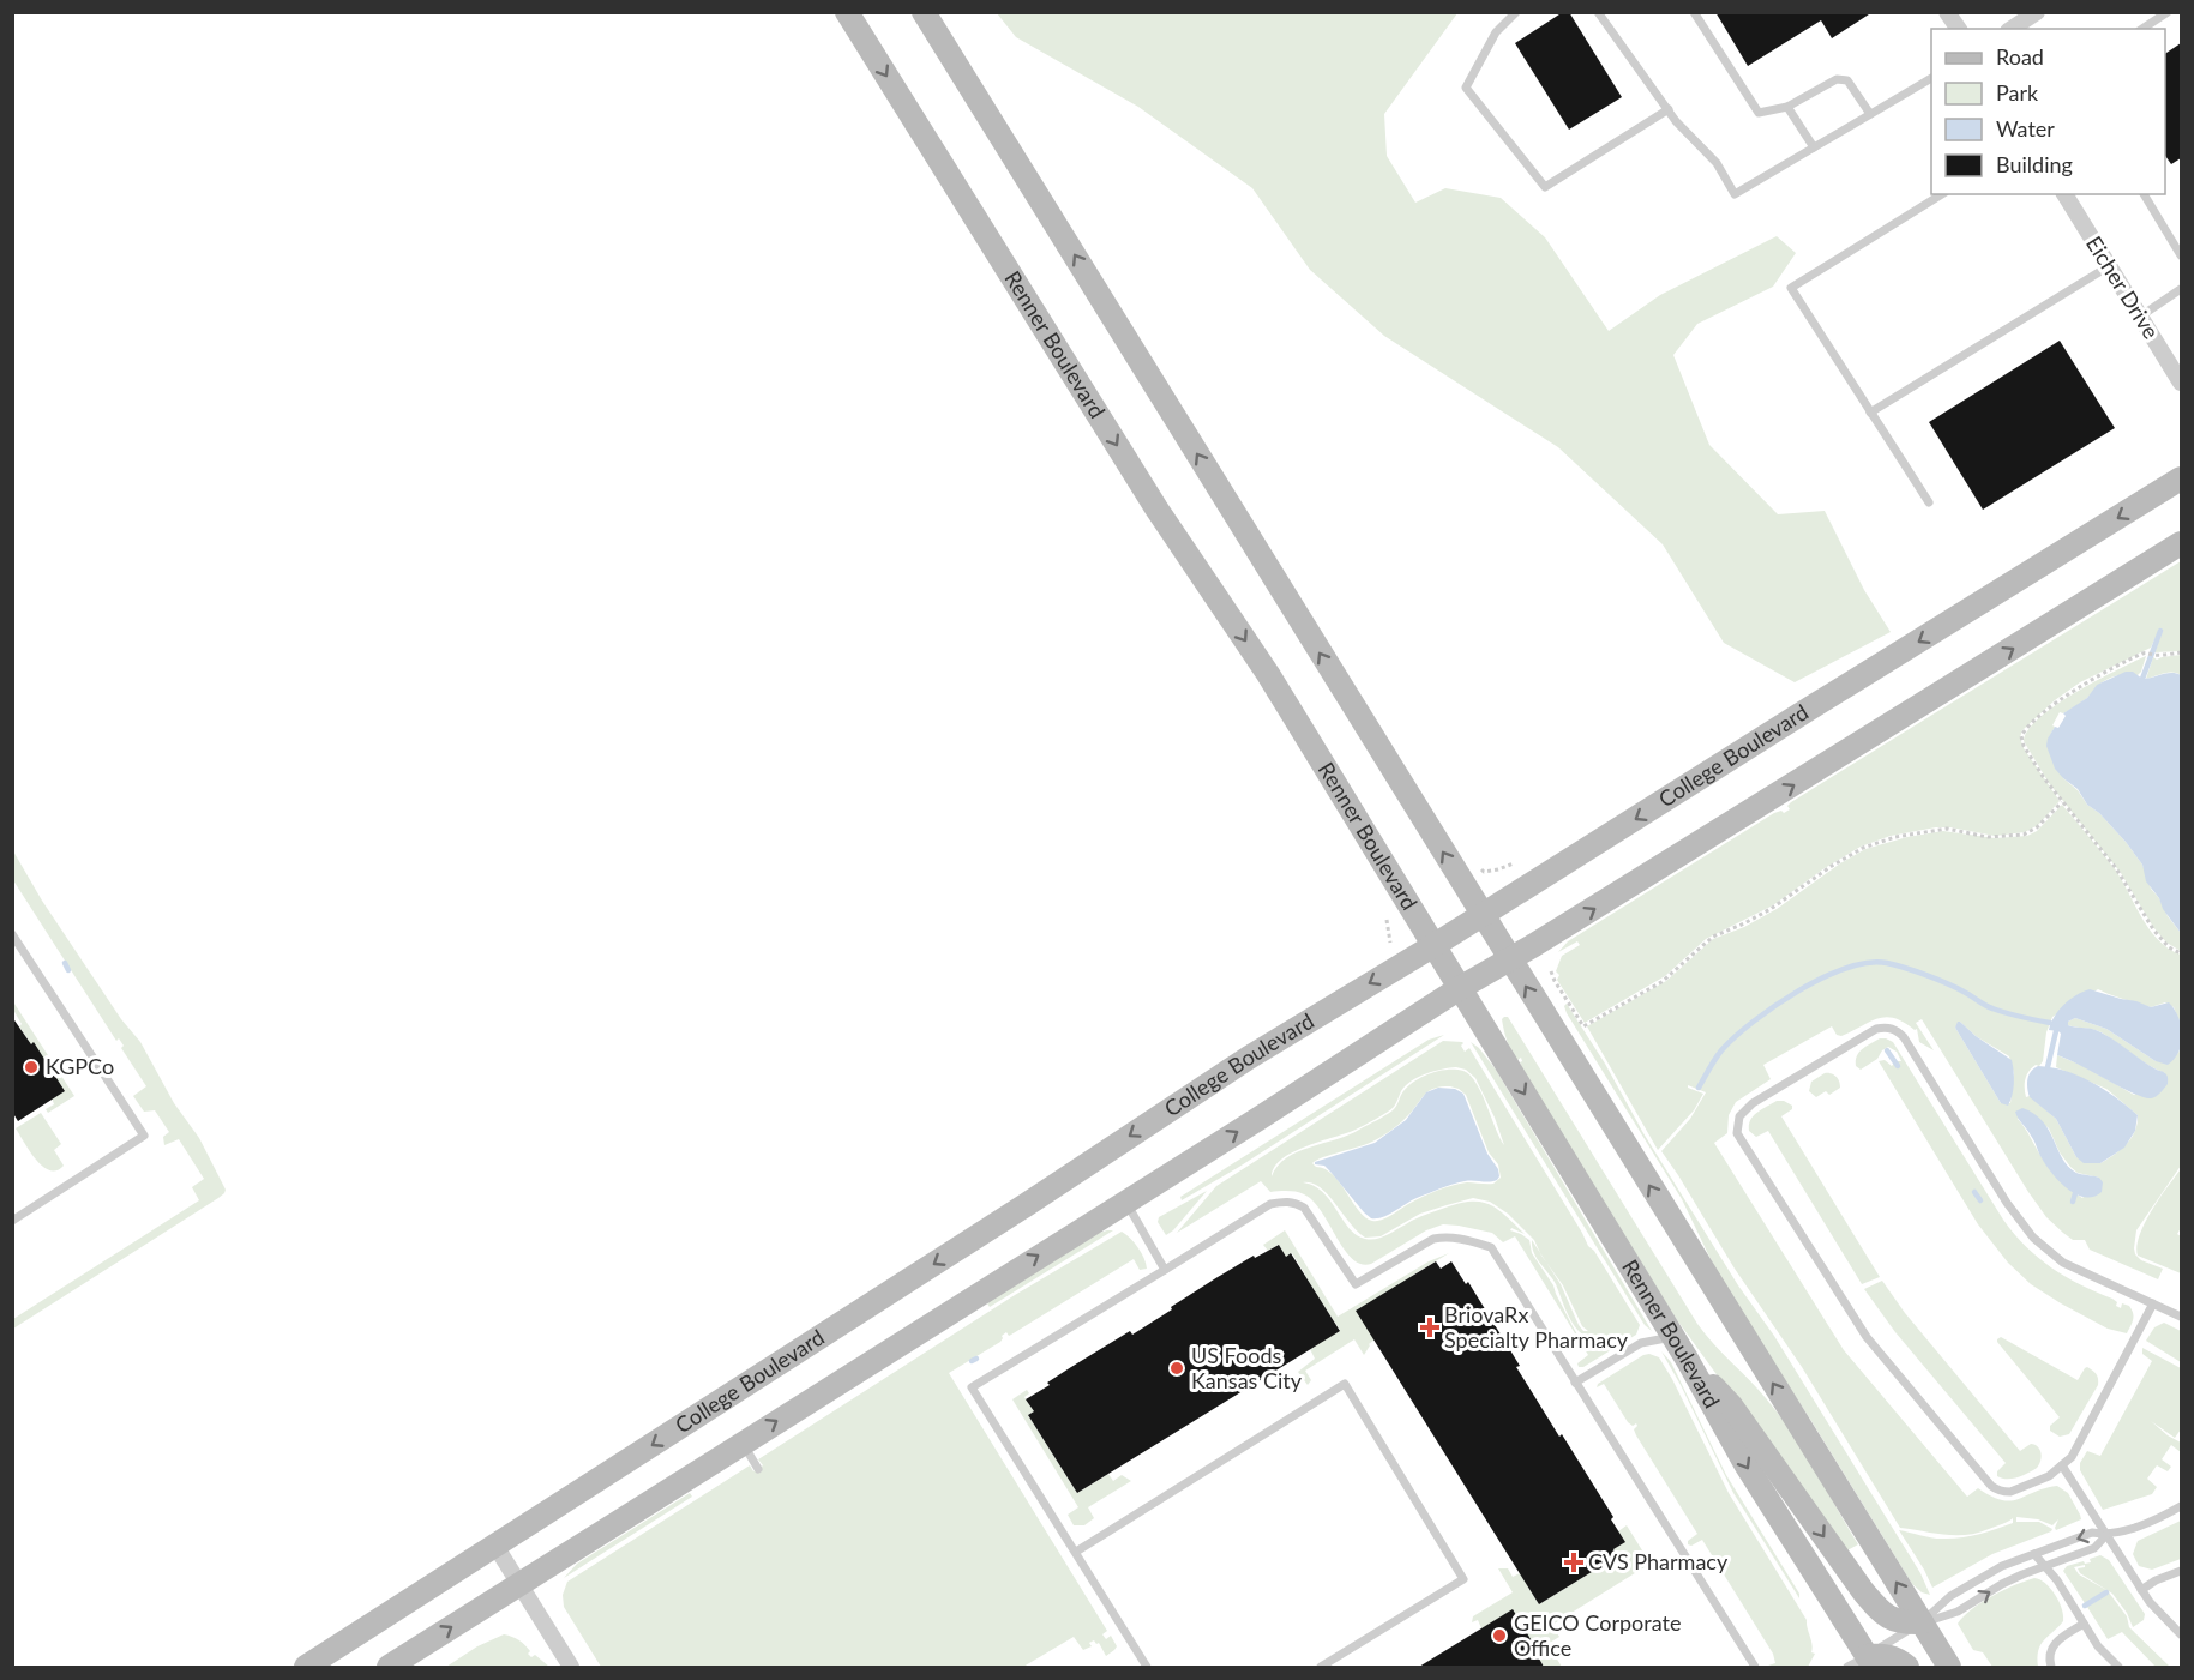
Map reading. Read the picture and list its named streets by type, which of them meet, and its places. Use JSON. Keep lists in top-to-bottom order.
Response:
{
  "streets": {
    "main road": ["Renner Boulevard", "College Boulevard"],
    "street": ["Eicher Drive"]
  },
  "crossings": [
    ["Renner Boulevard", "College Boulevard"]
  ],
  "places": {
    "other": ["KGPCo", "US Foods Kansas City", "GEICO Corporate Office"],
    "health": ["BriovaRx Specialty Pharmacy", "CVS Pharmacy"]
  },
  "legend": [
    "Road",
    "Park",
    "Water",
    "Building"
  ]
}
